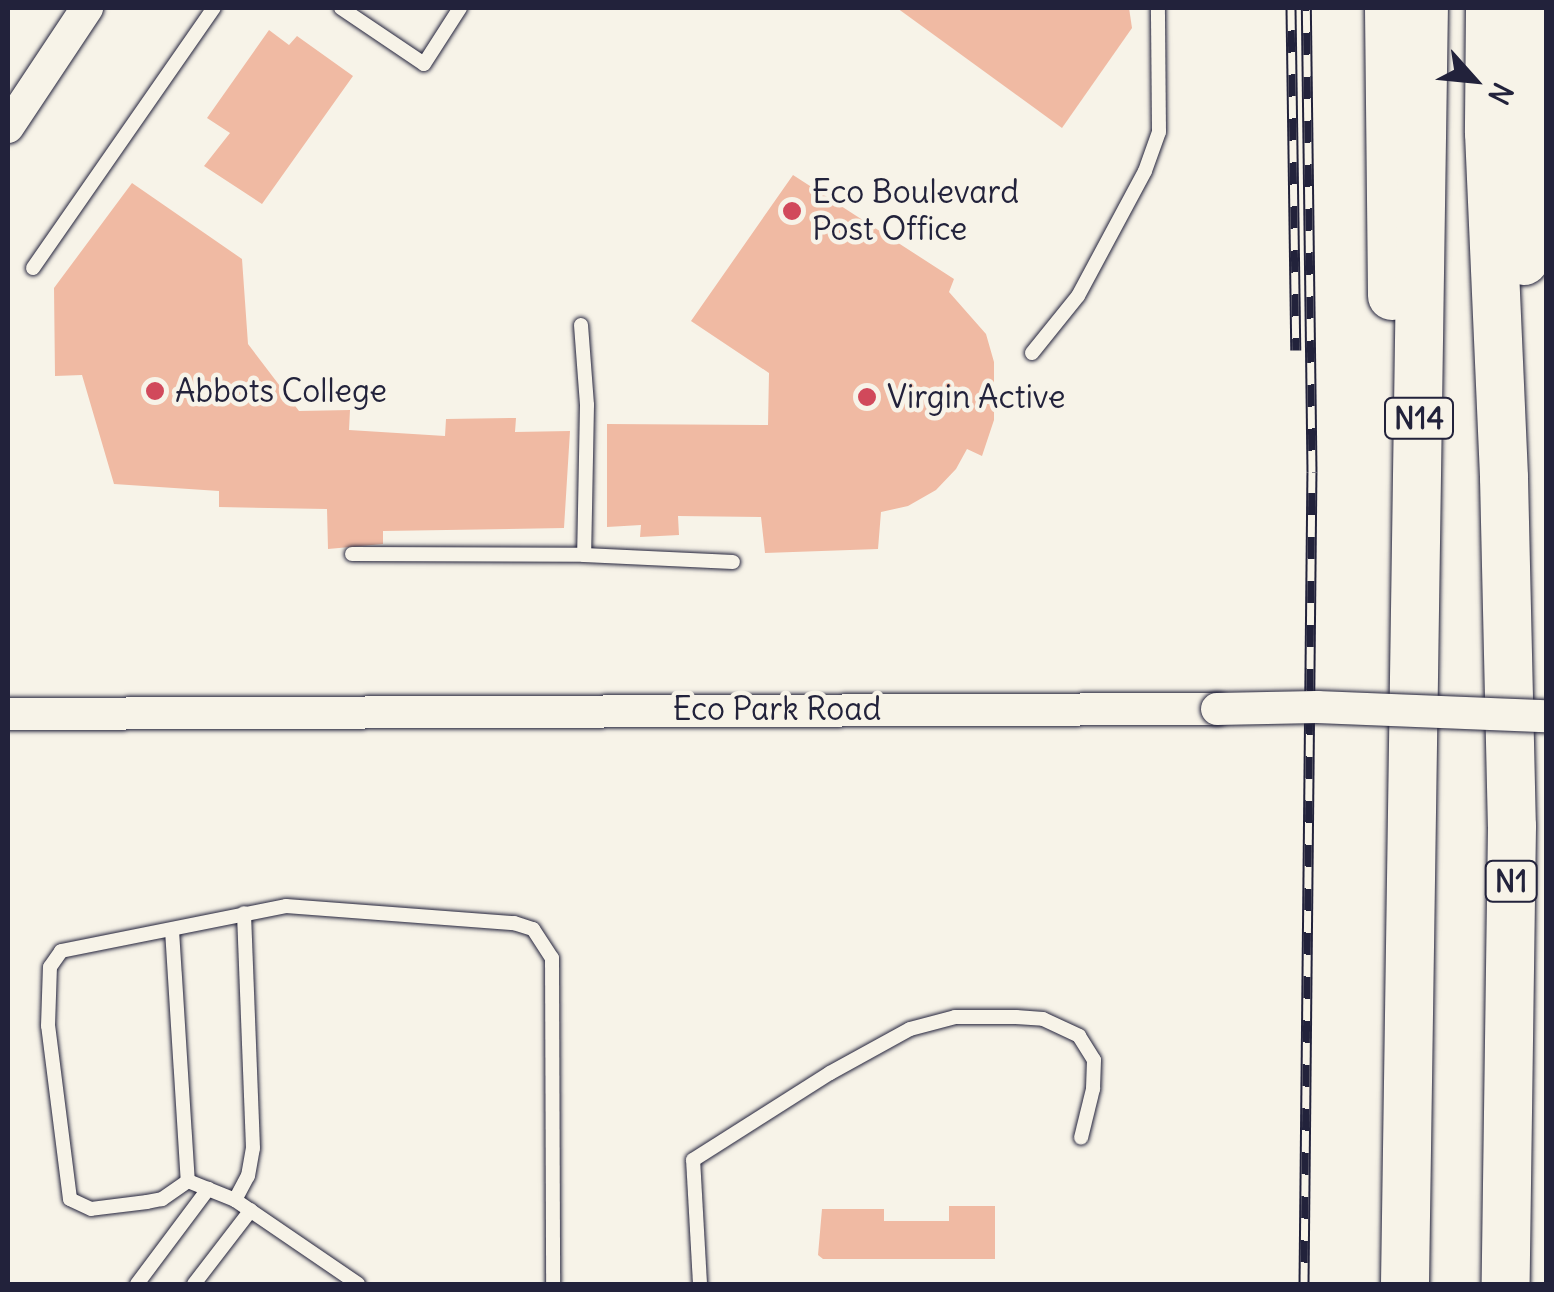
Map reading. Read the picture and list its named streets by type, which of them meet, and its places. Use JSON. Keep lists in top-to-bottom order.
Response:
{
  "streets": {
    "highway": ["N14", "N1"],
    "street": ["Eco Park Road"]
  },
  "crossings": [
    ["N14", "N1"]
  ],
  "places": ["Eco Boulevard Post Office", "Abbots College", "Virgin Active"],
  "north": "bottom right"
}
